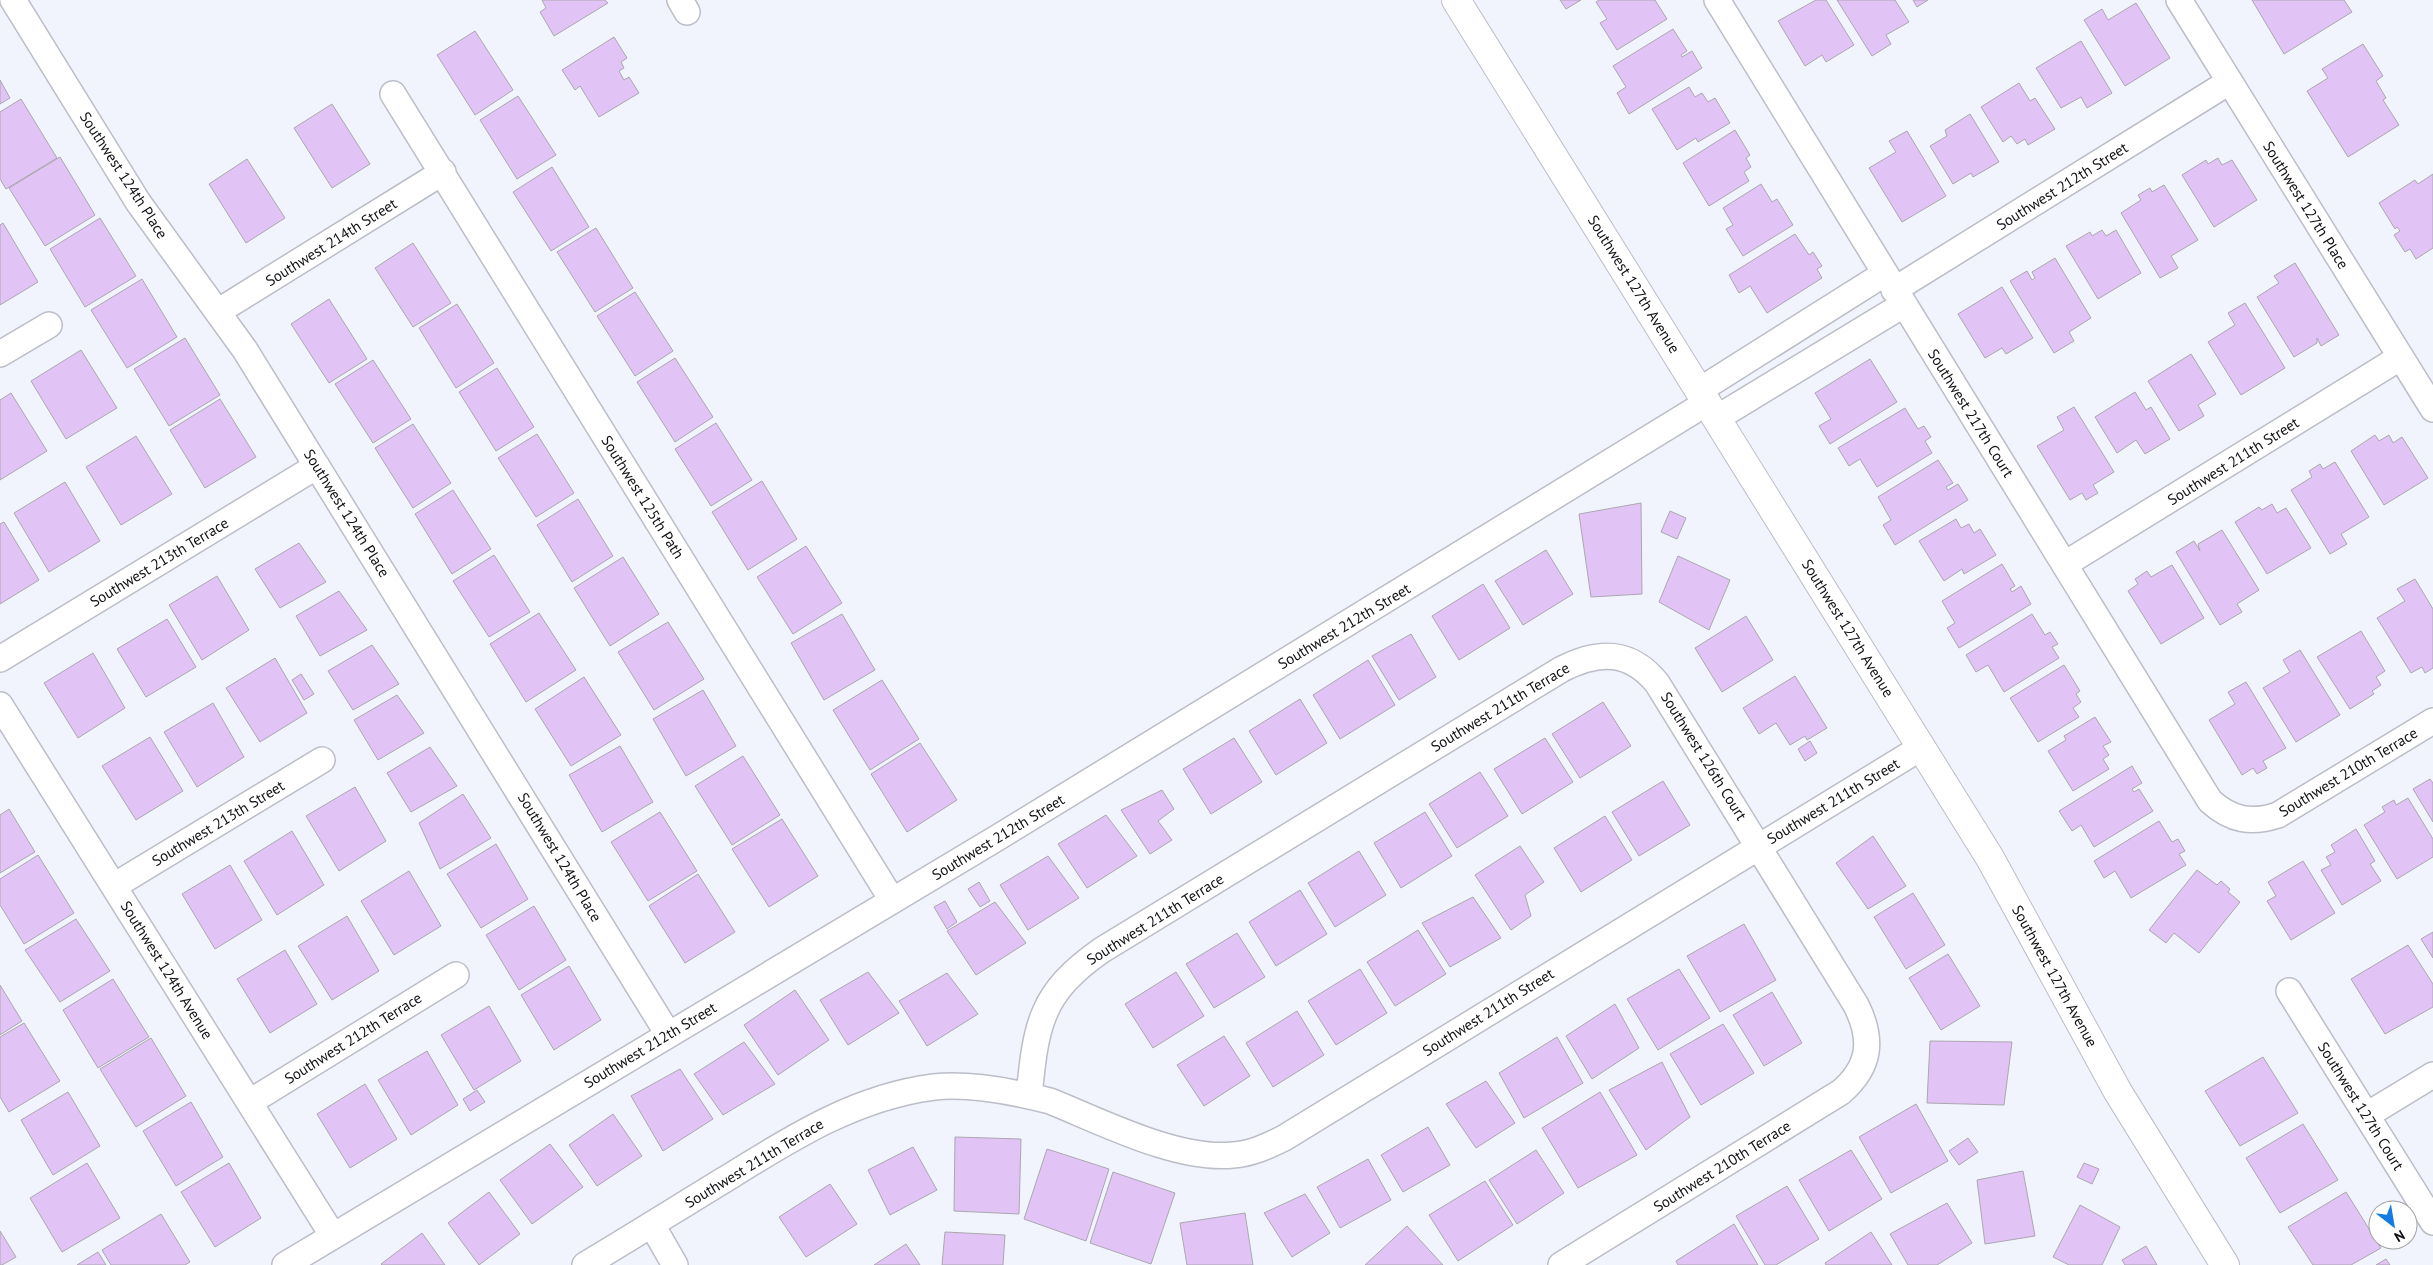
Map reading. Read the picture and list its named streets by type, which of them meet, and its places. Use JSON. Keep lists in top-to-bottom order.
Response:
{
  "streets": {
    "street": [
      "Southwest 124th Place",
      "Southwest 212th Street",
      "Southwest 127th Place",
      "Southwest 214th Street",
      "Southwest 127th Avenue",
      "Southwest 217th Court",
      "Southwest 211th Street",
      "Southwest 125th Path",
      "Southwest 213th Terrace",
      "Southwest 211th Terrace",
      "Southwest 126th Court",
      "Southwest 210th Terrace",
      "Southwest 213th Street",
      "Southwest 124th Avenue",
      "Southwest 212th Terrace",
      "Southwest 127th Court"
    ]
  },
  "crossings": [
    ["Southwest 124th Place", "Southwest 212th Street"],
    ["Southwest 124th Place", "Southwest 214th Street"],
    ["Southwest 124th Place", "Southwest 213th Terrace"],
    ["Southwest 212th Street", "Southwest 127th Place"],
    ["Southwest 212th Street", "Southwest 127th Avenue"],
    ["Southwest 212th Street", "Southwest 217th Court"],
    ["Southwest 212th Street", "Southwest 125th Path"],
    ["Southwest 212th Street", "Southwest 124th Avenue"],
    ["Southwest 127th Place", "Southwest 211th Street"],
    ["Southwest 214th Street", "Southwest 125th Path"],
    ["Southwest 127th Avenue", "Southwest 211th Street"],
    ["Southwest 217th Court", "Southwest 211th Street"],
    ["Southwest 217th Court", "Southwest 210th Terrace"],
    ["Southwest 211th Street", "Southwest 211th Terrace"],
    ["Southwest 211th Street", "Southwest 126th Court"],
    ["Southwest 211th Terrace", "Southwest 126th Court"],
    ["Southwest 126th Court", "Southwest 210th Terrace"],
    ["Southwest 213th Street", "Southwest 124th Avenue"],
    ["Southwest 124th Avenue", "Southwest 212th Terrace"]
  ],
  "north": "bottom right"
}
